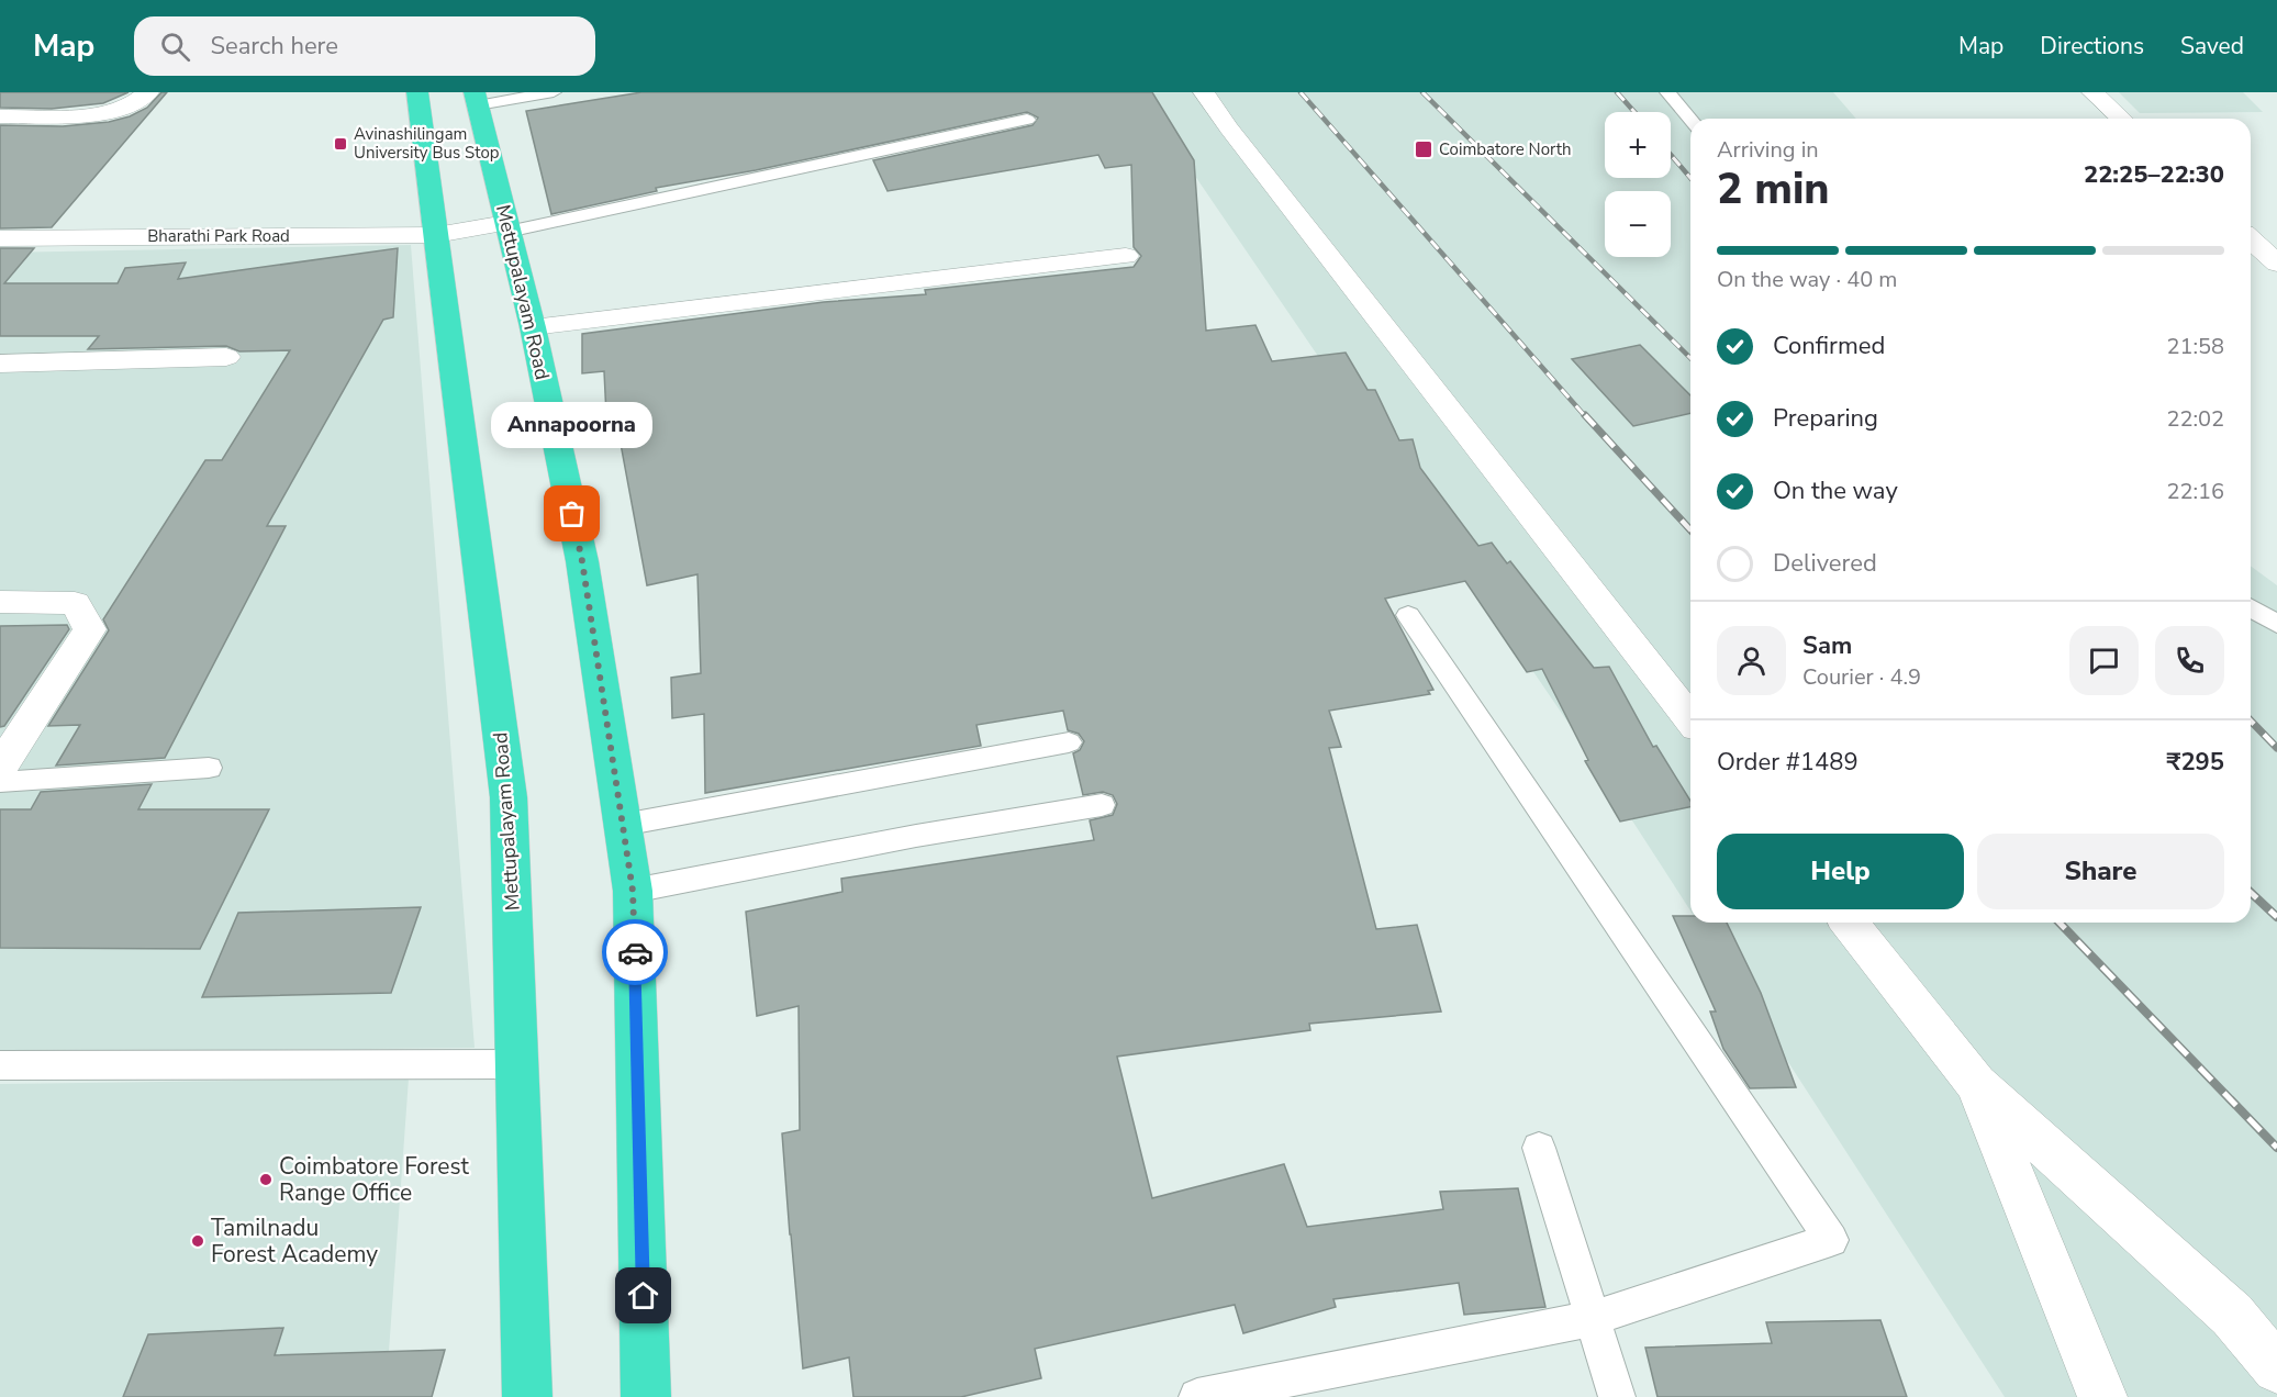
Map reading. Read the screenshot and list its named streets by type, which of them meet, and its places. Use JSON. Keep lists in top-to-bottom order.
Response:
{
  "streets": {
    "highway": ["Mettupalayam Road"],
    "street": ["Bharathi Park Road"]
  },
  "crossings": [
    ["Bharathi Park Road", "Mettupalayam Road"]
  ],
  "places": {
    "transit": ["Avinashilingam University Bus Stop", "Coimbatore North"],
    "other": ["Annapoorna", "Coimbatore Forest Range Office", "Tamilnadu Forest Academy"]
  },
  "page": {
    "header": "Map",
    "search": "Search here",
    "nav": ["Map", "Directions", "Saved"],
    "map_buttons": ["+", "−"],
    "heading": ["2 min", "Arriving in", "22:25–22:30"],
    "panel": [
      "Sam",
      "Courier · 4.9",
      "Order #1489",
      "₹295"
    ],
    "bar": "On the way · 40 m",
    "list": [
      ["Confirmed", "21:58"],
      ["Preparing", "22:02"],
      ["On the way", "22:16"],
      "Delivered"
    ],
    "bubble": "Annapoorna",
    "buttons": ["Help", "Share"]
  }
}
